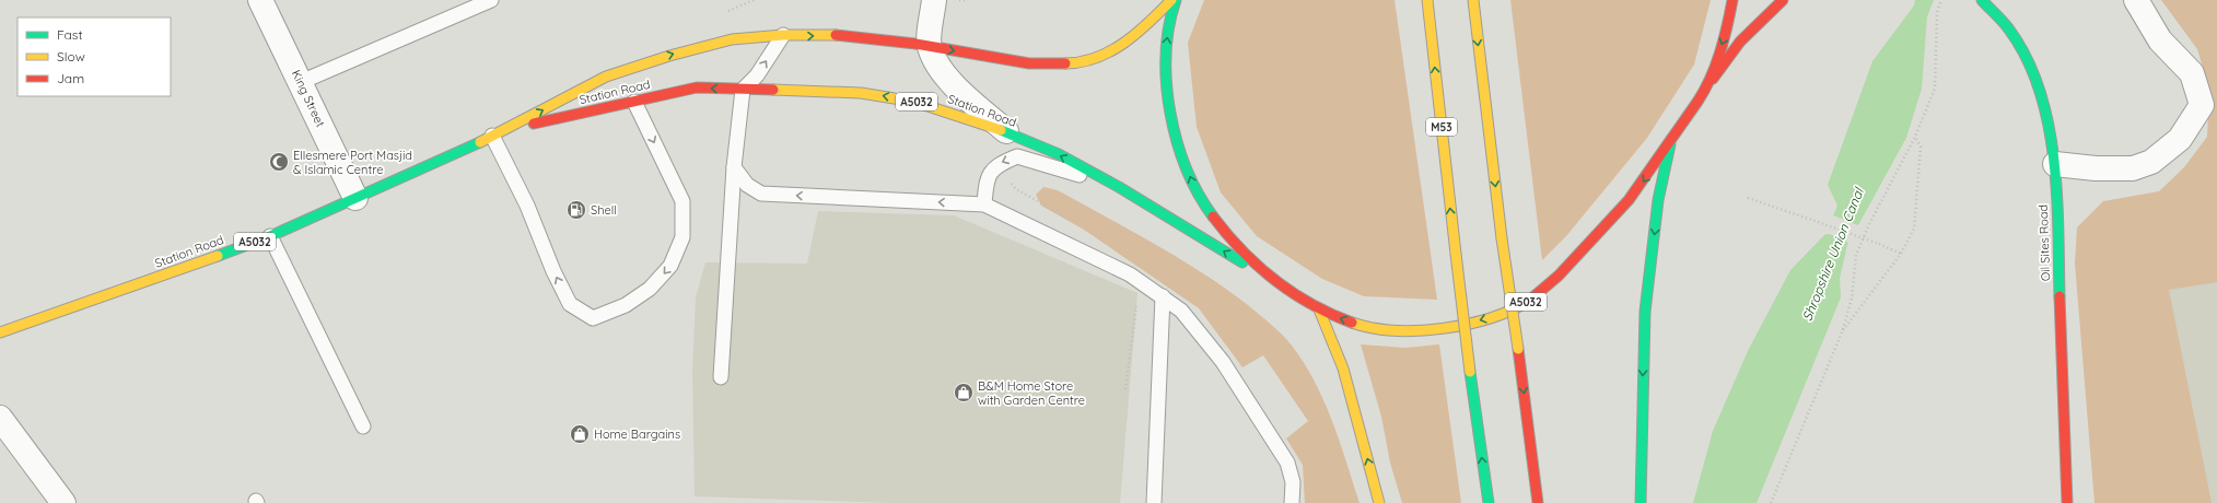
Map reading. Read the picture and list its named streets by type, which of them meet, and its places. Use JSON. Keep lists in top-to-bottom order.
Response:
{
  "streets": {
    "main road": [
      "Station Road",
      "A5032",
      "M53",
      "Oil Sites Road"
    ],
    "street": ["King Street"]
  },
  "crossings": [
    ["Station Road", "King Street"],
    ["Station Road", "A5032"]
  ],
  "water": ["Shropshire Union Canal"],
  "places": {
    "mosque": ["Ellesmere Port Masjid & Islamic Centre"],
    "fuel station": ["Shell"],
    "shop": ["B&M Home Store with Garden Centre", "Home Bargains"]
  },
  "legend": ["Fast", "Slow", "Jam"]
}
